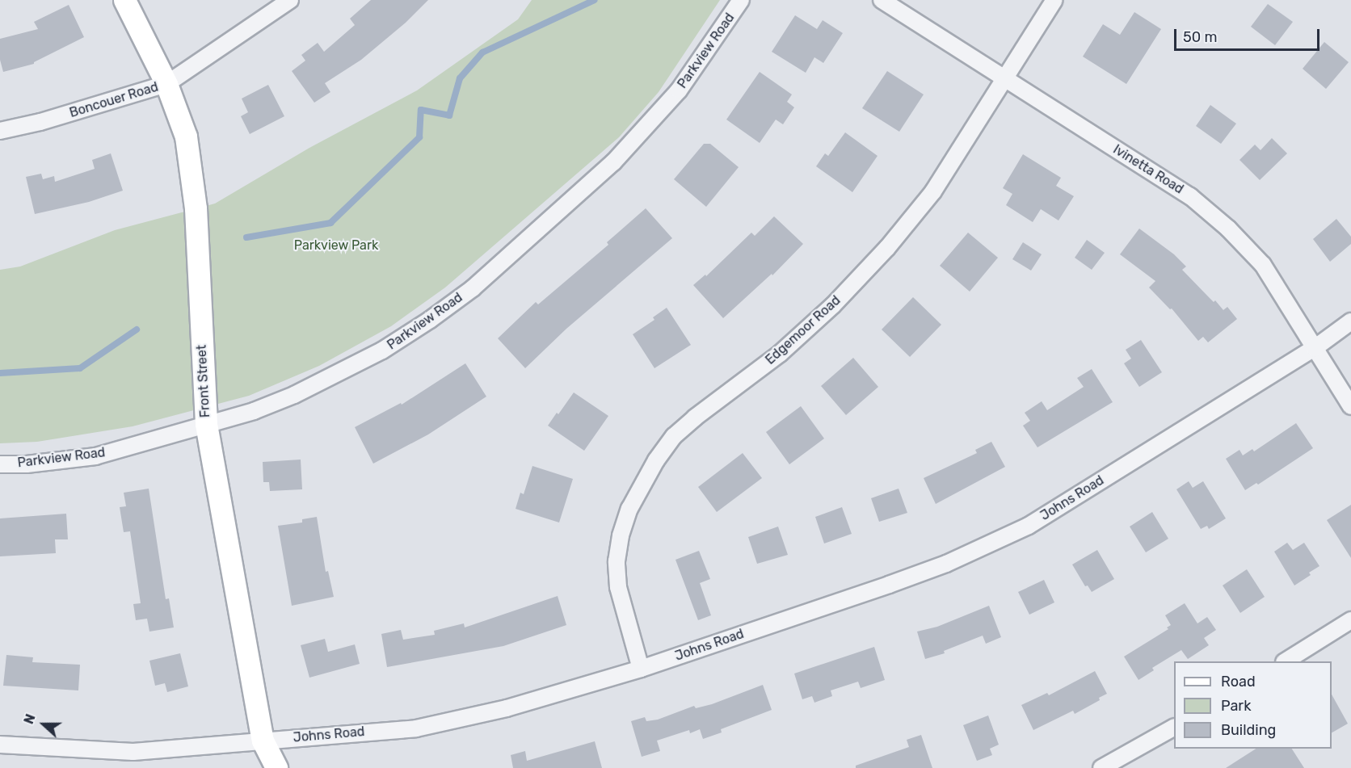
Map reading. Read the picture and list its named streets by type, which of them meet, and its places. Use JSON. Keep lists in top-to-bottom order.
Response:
{
  "streets": {
    "street": [
      "Parkview Road",
      "Boncouer Road",
      "Ivinetta Road",
      "Edgemoor Road",
      "Front Street",
      "Johns Road"
    ]
  },
  "crossings": [
    ["Parkview Road", "Front Street"],
    ["Boncouer Road", "Front Street"],
    ["Ivinetta Road", "Edgemoor Road"],
    ["Ivinetta Road", "Johns Road"],
    ["Edgemoor Road", "Johns Road"],
    ["Front Street", "Johns Road"]
  ],
  "parks": ["Parkview Park"],
  "legend": ["Road", "Park", "Building"],
  "scale_bar": "50 m",
  "north": "left"
}
